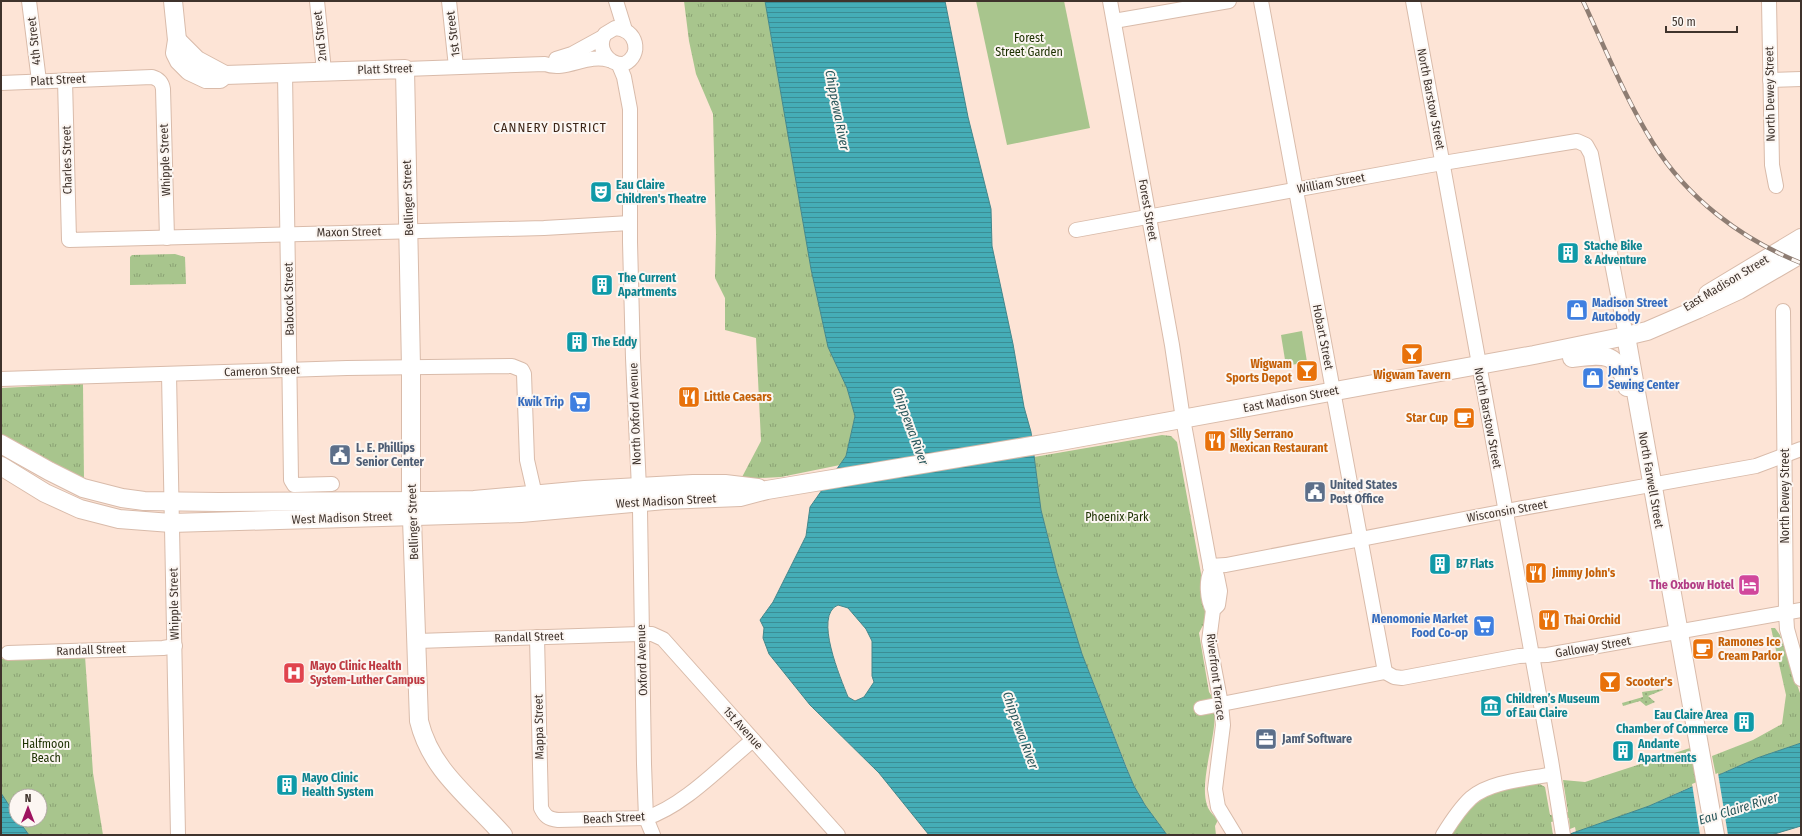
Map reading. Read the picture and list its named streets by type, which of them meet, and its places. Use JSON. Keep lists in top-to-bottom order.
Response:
{
  "streets": {
    "main road": [
      "Platt Street",
      "Bellinger Street",
      "East Madison Street",
      "North Farwell Street",
      "West Madison Street"
    ],
    "street": [
      "1st Street",
      "2nd Street",
      "4th Street",
      "North Dewey Street",
      "North Barstow Street",
      "Charles Street",
      "Whipple Street",
      "William Street",
      "Forest Street",
      "Maxon Street",
      "Babcock Street",
      "Hobart Street",
      "Cameron Street",
      "North Oxford Avenue",
      "Wisconsin Street",
      "Randall Street",
      "Galloway Street",
      "Oxford Avenue",
      "Riverfront Terrace",
      "Mappa Street",
      "1st Avenue",
      "Beach Street"
    ]
  },
  "crossings": [
    ["1st Street", "Platt Street"],
    ["2nd Street", "Platt Street"],
    ["4th Street", "Platt Street"],
    ["Platt Street", "Charles Street"],
    ["Platt Street", "Whipple Street"],
    ["Platt Street", "Bellinger Street"],
    ["Platt Street", "Babcock Street"],
    ["Platt Street", "North Oxford Avenue"],
    ["North Dewey Street", "Wisconsin Street"],
    ["North Dewey Street", "Galloway Street"],
    ["North Barstow Street", "William Street"],
    ["North Barstow Street", "East Madison Street"],
    ["North Barstow Street", "Wisconsin Street"],
    ["North Barstow Street", "Galloway Street"],
    ["Charles Street", "Maxon Street"],
    ["Whipple Street", "Maxon Street"],
    ["Whipple Street", "Cameron Street"],
    ["Whipple Street", "West Madison Street"],
    ["Whipple Street", "Randall Street"],
    ["William Street", "Forest Street"],
    ["William Street", "Hobart Street"],
    ["William Street", "North Farwell Street"],
    ["Bellinger Street", "Maxon Street"],
    ["Bellinger Street", "Cameron Street"],
    ["Bellinger Street", "West Madison Street"],
    ["Bellinger Street", "Randall Street"],
    ["Forest Street", "East Madison Street"],
    ["Forest Street", "Riverfront Terrace"],
    ["Maxon Street", "Babcock Street"],
    ["Maxon Street", "North Oxford Avenue"],
    ["East Madison Street", "Hobart Street"],
    ["East Madison Street", "North Farwell Street"],
    ["East Madison Street", "West Madison Street"],
    ["East Madison Street", "Riverfront Terrace"],
    ["Babcock Street", "Cameron Street"],
    ["Hobart Street", "Wisconsin Street"],
    ["Hobart Street", "Galloway Street"],
    ["Cameron Street", "West Madison Street"],
    ["North Oxford Avenue", "West Madison Street"],
    ["North Oxford Avenue", "Oxford Avenue"],
    ["North Farwell Street", "Wisconsin Street"],
    ["North Farwell Street", "Galloway Street"],
    ["West Madison Street", "Oxford Avenue"],
    ["Wisconsin Street", "Riverfront Terrace"],
    ["Randall Street", "Oxford Avenue"],
    ["Randall Street", "Mappa Street"],
    ["Randall Street", "1st Avenue"],
    ["Oxford Avenue", "1st Avenue"],
    ["Oxford Avenue", "Beach Street"],
    ["Mappa Street", "Beach Street"],
    ["1st Avenue", "Beach Street"]
  ],
  "districts": ["CANNERY DISTRICT"],
  "water": ["Chippewa River", "Eau Claire River"],
  "parks": ["Forest Street Garden", "Phoenix Park", "Halfmoon Beach"],
  "places": {
    "theatre": ["Eau Claire Children's Theatre"],
    "building": [
      "Stache Bike & Adventure",
      "The Current Apartments",
      "The Eddy",
      "B7 Flats",
      "Eau Claire Area Chamber of Commerce",
      "Andante Apartments",
      "Mayo Clinic Health System"
    ],
    "shop": ["Madison Street Autobody", "John's Sewing Center"],
    "bar": ["Wigwam Tavern", "Wigwam Sports Depot", "Scooter's"],
    "restaurant": [
      "Little Caesars",
      "Silly Serrano Mexican Restaurant",
      "Jimmy John's",
      "Thai Orchid"
    ],
    "supermarket": ["Kwik Trip", "Menomonie Market Food Co-op"],
    "cafe": ["Star Cup", "Ramones Ice Cream Parlor"],
    "public building": ["L. E. Phillips Senior Center", "United States Post Office"],
    "hotel": ["The Oxbow Hotel"],
    "hospital": ["Mayo Clinic Health System-Luther Campus"],
    "museum": ["Children’s Museum of Eau Claire"],
    "office": ["Jamf Software"]
  },
  "scale_bar": "50 m",
  "north": "top"
}
